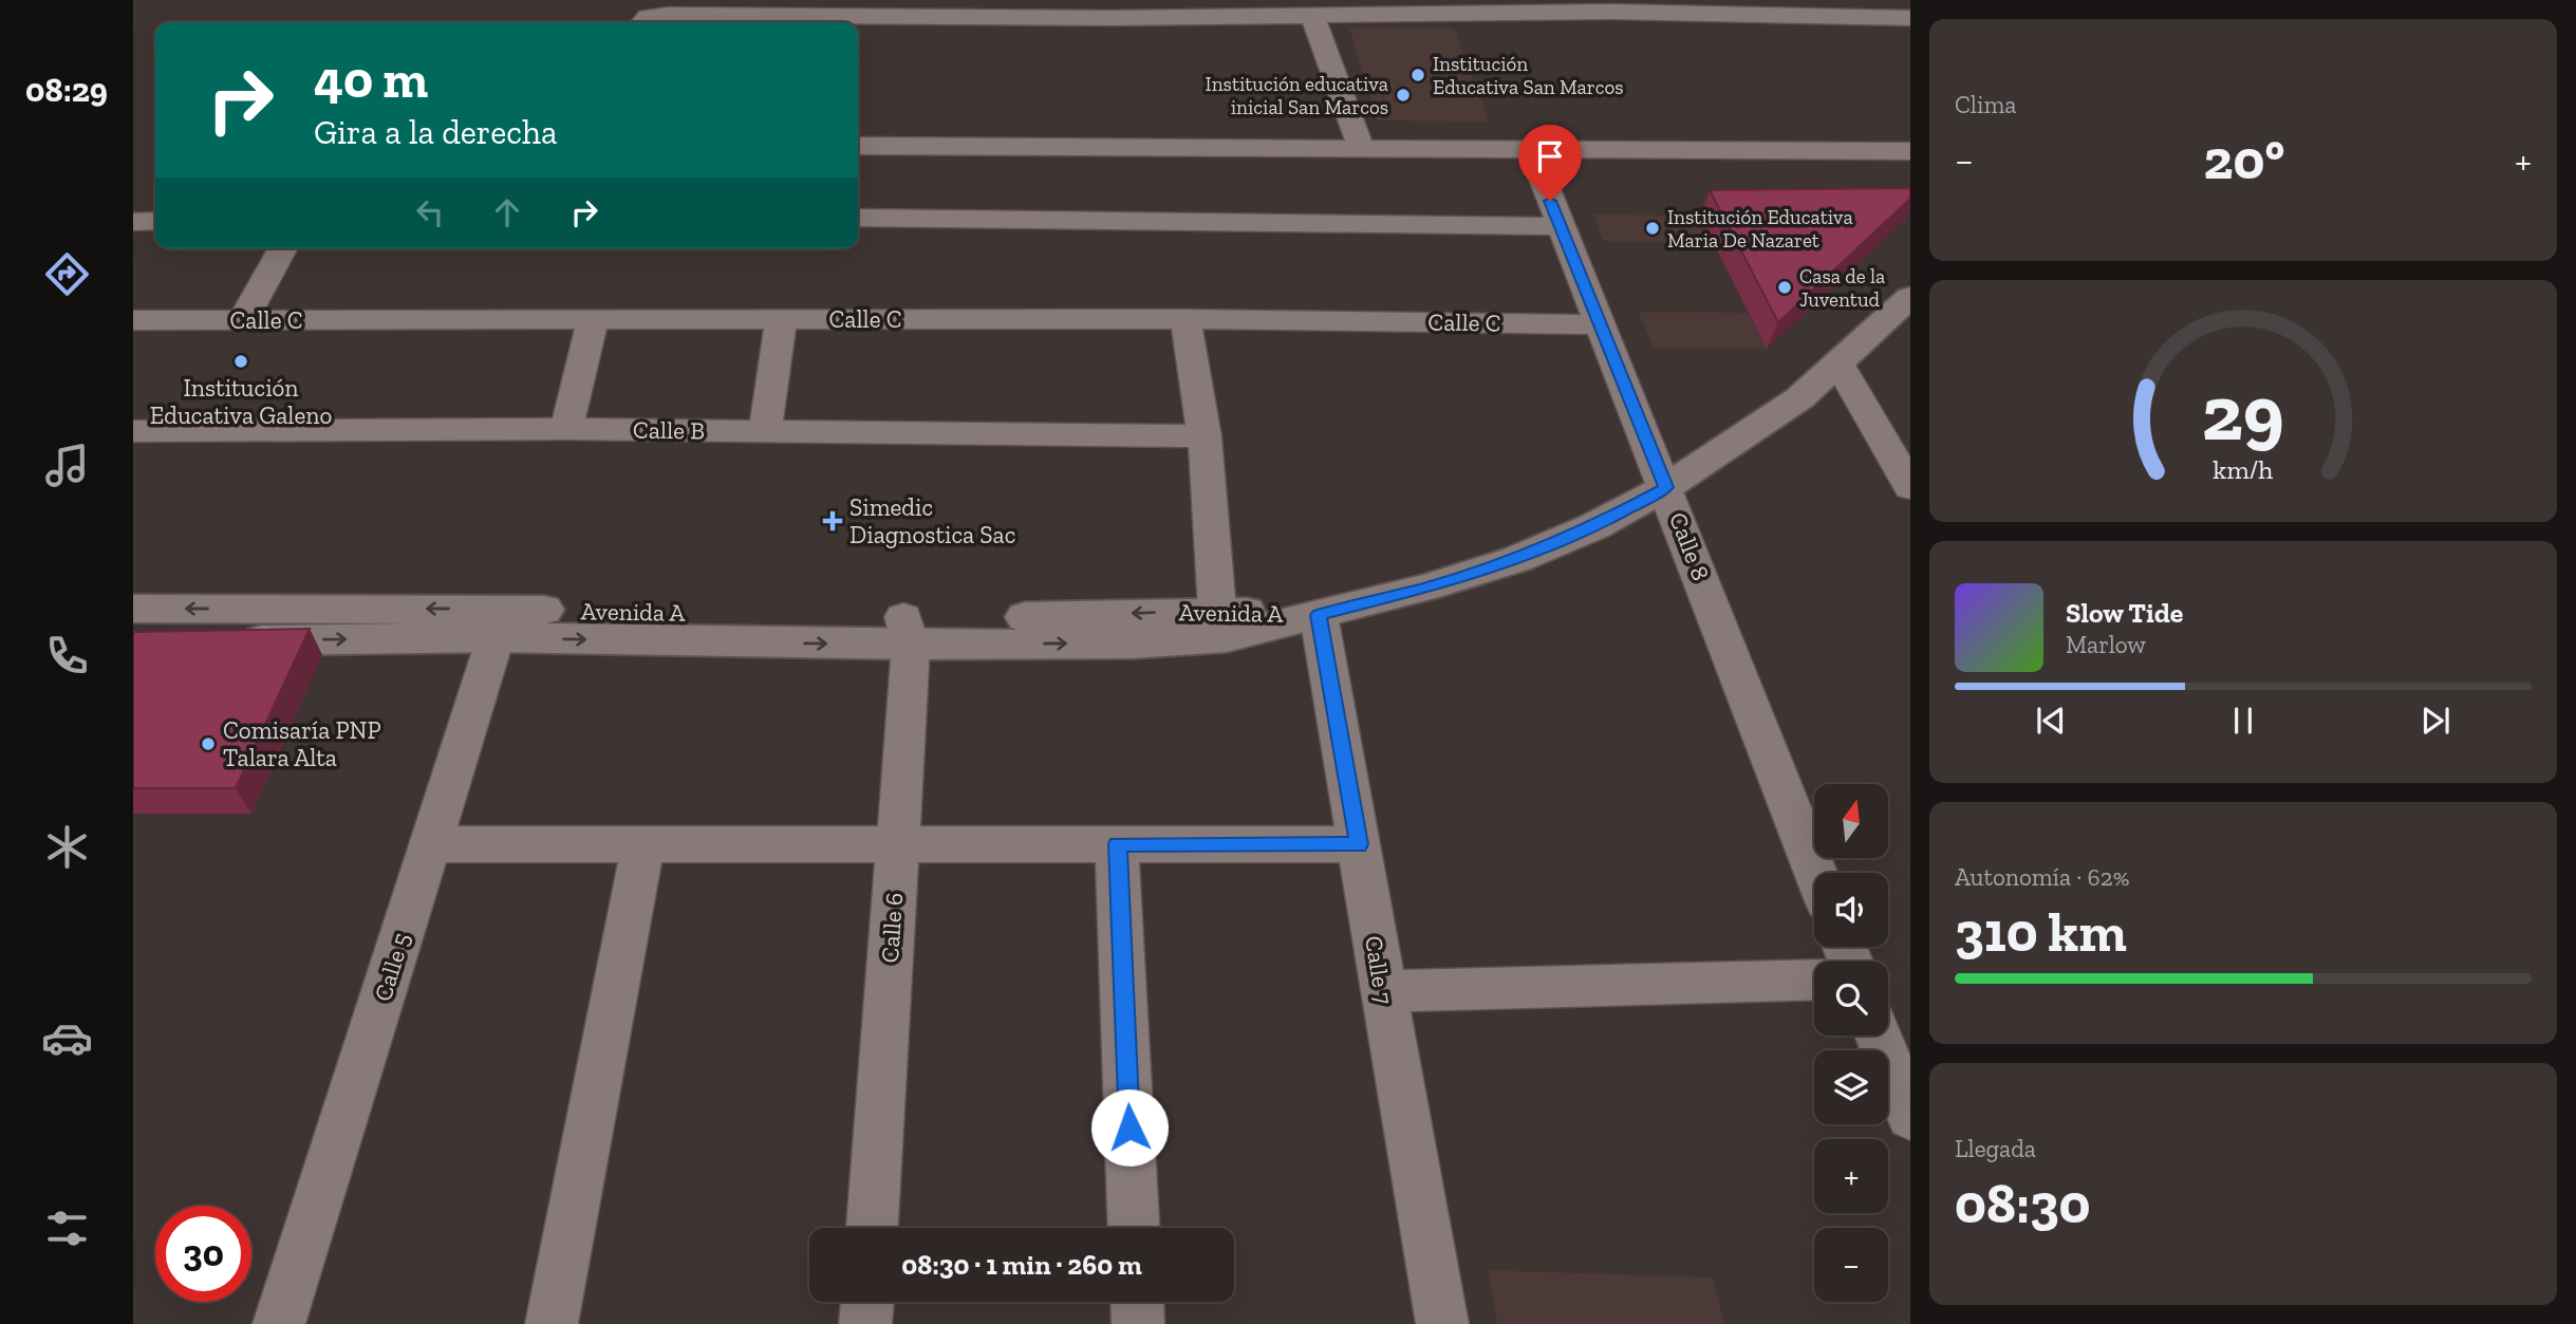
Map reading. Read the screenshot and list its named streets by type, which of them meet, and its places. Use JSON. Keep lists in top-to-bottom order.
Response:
{
  "streets": {
    "street": [
      "Calle C",
      "Calle B",
      "Calle 8",
      "Avenida A",
      "Calle 6",
      "Calle 5",
      "Calle 7"
    ]
  },
  "crossings": [
    ["Calle C", "Calle 8"],
    ["Avenida A", "Calle 6"],
    ["Avenida A", "Calle 5"],
    ["Avenida A", "Calle 7"]
  ],
  "places": {
    "other": [
      "Institución Educativa San Marcos",
      "Institución educativa inicial San Marcos",
      "Institución Educativa Maria De Nazaret",
      "Casa de la Juventud",
      "Institución Educativa Galeno",
      "Comisaría PNP Talara Alta"
    ],
    "health": ["Simedic Diagnostica Sac"]
  },
  "north": "top",
  "page": {
    "tabs": "08:29",
    "tile": [
      "Clima",
      ["Autonomía · 62%", "310 km"],
      ["Llegada", "08:30"]
    ],
    "turn": ["40 m", "Gira a la derecha"],
    "heat": ["−", "20°", "+"],
    "song": ["Slow Tide", "Marlow"],
    "map_buttons": ["+", "−"],
    "limit": "30",
    "trip": "08:30 · 1 min · 260 m",
    "gauge": ["29", "km/h"]
  }
}
